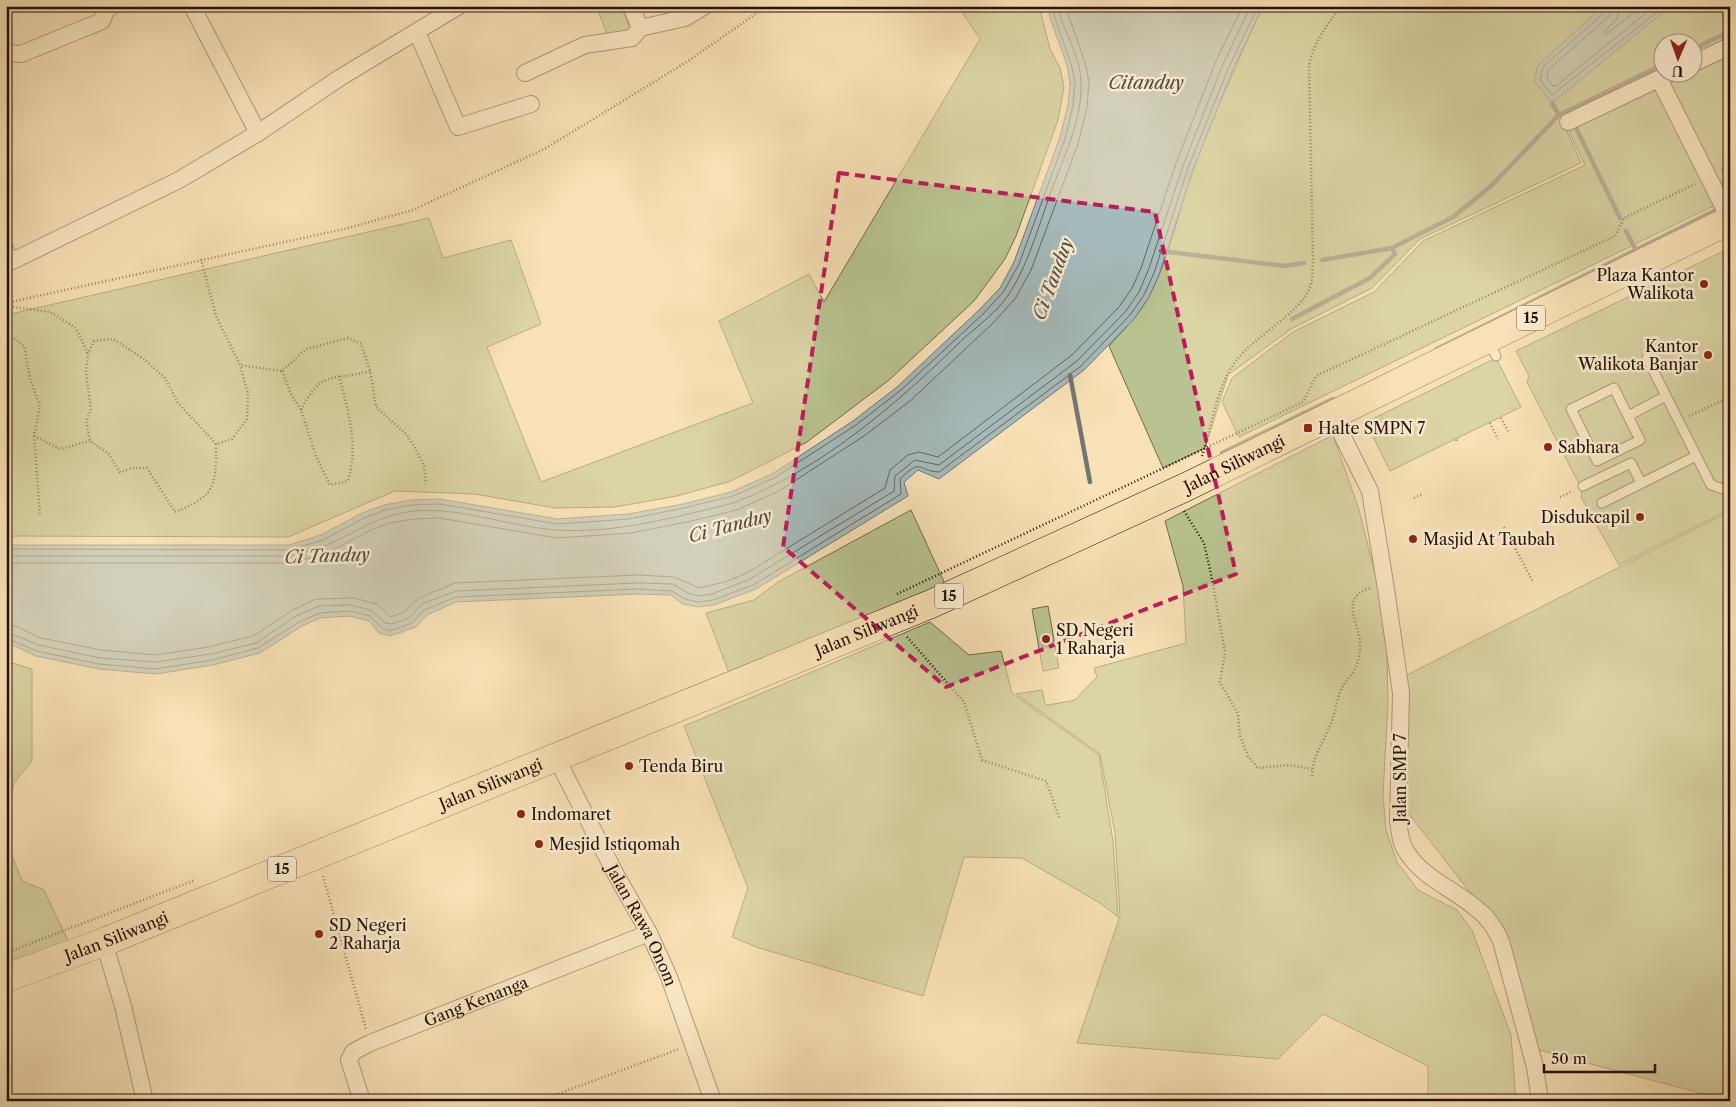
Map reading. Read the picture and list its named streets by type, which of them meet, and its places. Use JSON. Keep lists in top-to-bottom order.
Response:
{
  "streets": {
    "highway": ["15", "Jalan Siliwangi"],
    "street": ["Jalan SMP 7", "Jalan Rawa Onom", "Gang Kenanga"]
  },
  "crossings": [
    ["Jalan Siliwangi", "Jalan SMP 7"],
    ["Jalan Siliwangi", "Jalan Rawa Onom"],
    ["Jalan Rawa Onom", "Gang Kenanga"]
  ],
  "water": ["Citanduy", "Ci Tanduy"],
  "places": {
    "other": [
      "Plaza Kantor Walikota",
      "Kantor Walikota Banjar",
      "Sabhara",
      "Disdukcapil",
      "Masjid At Taubah",
      "SD Negeri 1 Raharja",
      "Tenda Biru",
      "Indomaret",
      "Mesjid Istiqomah",
      "SD Negeri 2 Raharja"
    ],
    "transit": ["Halte SMPN 7"]
  },
  "scale_bar": "50 m",
  "north": "bottom"
}
